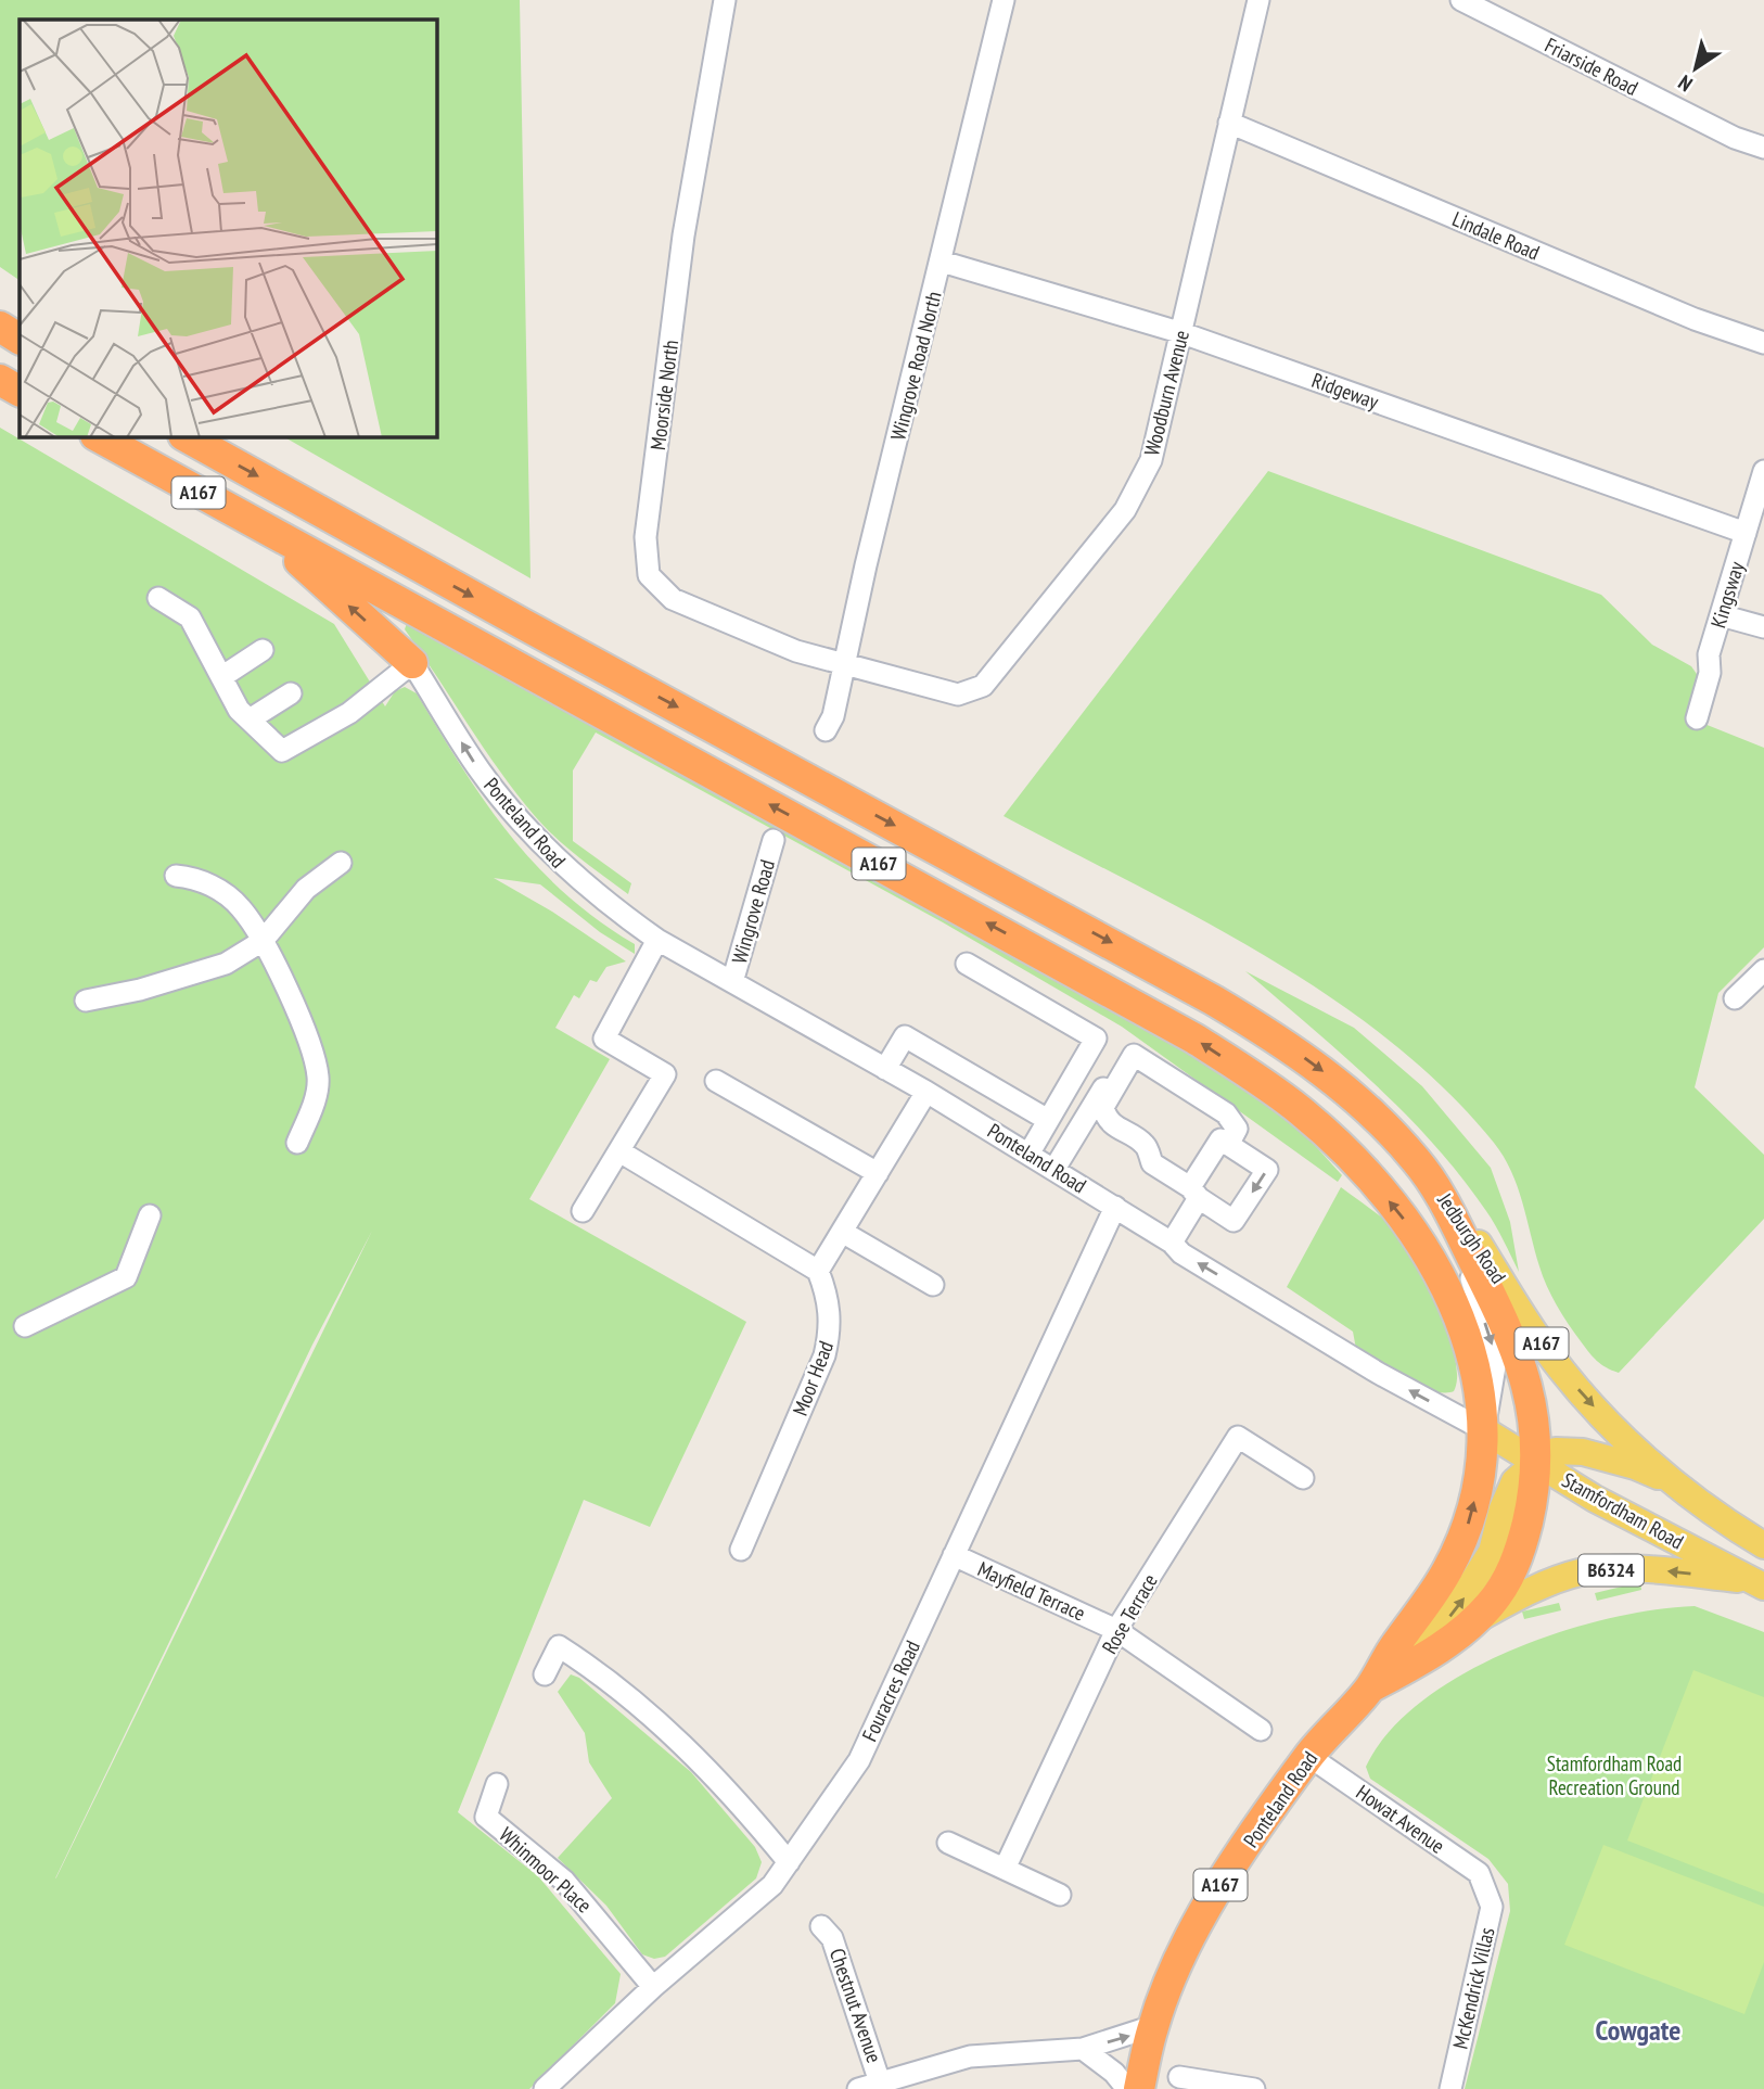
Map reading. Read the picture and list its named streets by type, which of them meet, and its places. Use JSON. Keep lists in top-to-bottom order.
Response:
{
  "streets": {
    "highway": ["A167", "Ponteland Road", "Jedburgh Road"],
    "main road": ["Stamfordham Road", "B6324"],
    "street": [
      "Friarside Road",
      "Lindale Road",
      "Wingrove Road North",
      "Ridgeway",
      "Woodburn Avenue",
      "Moorside North",
      "Kingsway",
      "Wingrove Road",
      "Moor Head",
      "Mayfield Terrace",
      "Rose Terrace",
      "Fouracres Road",
      "Howat Avenue",
      "Whinmoor Place",
      "McKendrick Villas",
      "Chestnut Avenue"
    ]
  },
  "crossings": [
    ["Lindale Road", "Woodburn Avenue"],
    ["Wingrove Road North", "Ridgeway"],
    ["Wingrove Road North", "Woodburn Avenue"],
    ["Wingrove Road North", "Moorside North"],
    ["Ridgeway", "Woodburn Avenue"],
    ["Ridgeway", "Kingsway"],
    ["Woodburn Avenue", "Moorside North"],
    ["A167", "Ponteland Road"],
    ["A167", "Jedburgh Road"],
    ["A167", "Stamfordham Road"],
    ["Ponteland Road", "Wingrove Road"],
    ["Ponteland Road", "Jedburgh Road"],
    ["Ponteland Road", "Stamfordham Road"],
    ["Ponteland Road", "B6324"],
    ["Ponteland Road", "Fouracres Road"],
    ["Ponteland Road", "Howat Avenue"],
    ["Jedburgh Road", "Stamfordham Road"],
    ["Stamfordham Road", "B6324"],
    ["Mayfield Terrace", "Rose Terrace"],
    ["Mayfield Terrace", "Fouracres Road"],
    ["Fouracres Road", "Whinmoor Place"],
    ["Howat Avenue", "McKendrick Villas"]
  ],
  "districts": ["Cowgate"],
  "parks": ["Stamfordham Road Recreation Ground"],
  "north": "bottom left"
}
